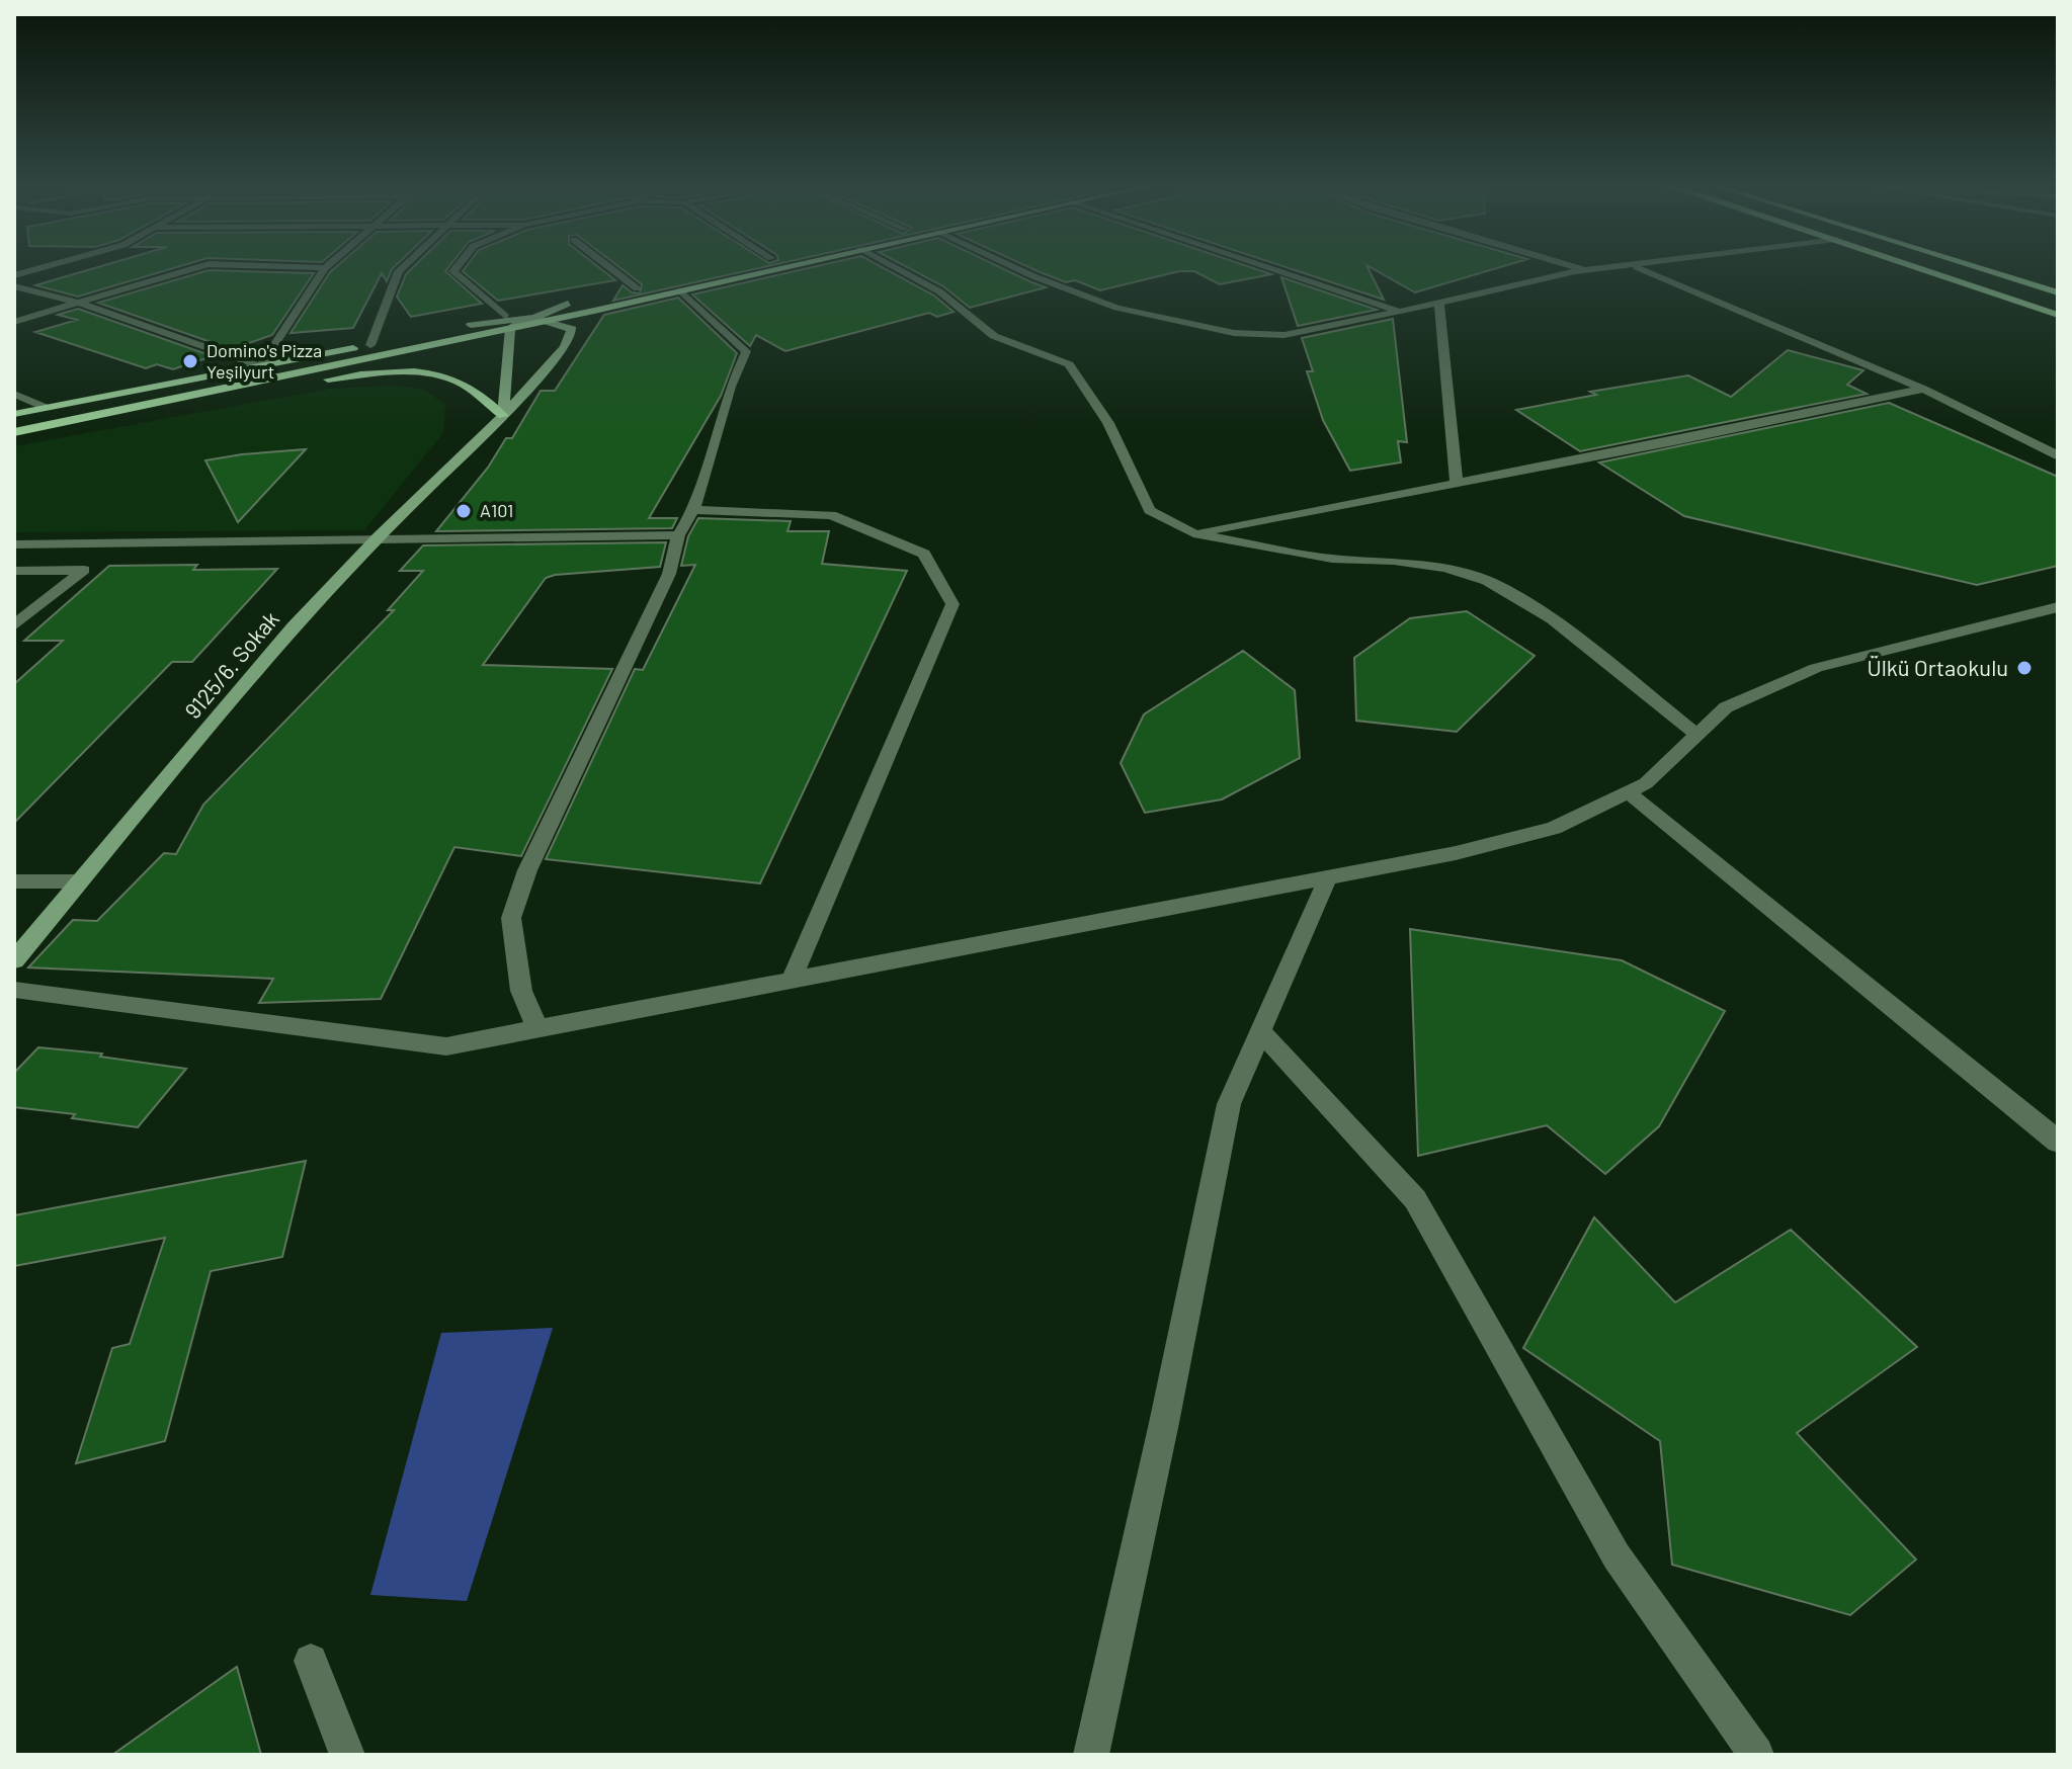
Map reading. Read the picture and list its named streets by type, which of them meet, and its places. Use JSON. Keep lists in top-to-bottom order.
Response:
{
  "streets": {
    "main road": ["9125/6. Sokak"]
  },
  "places": ["Domino's Pizza Yeşilyurt", "A101", "Ülkü Ortaokulu"]
}
